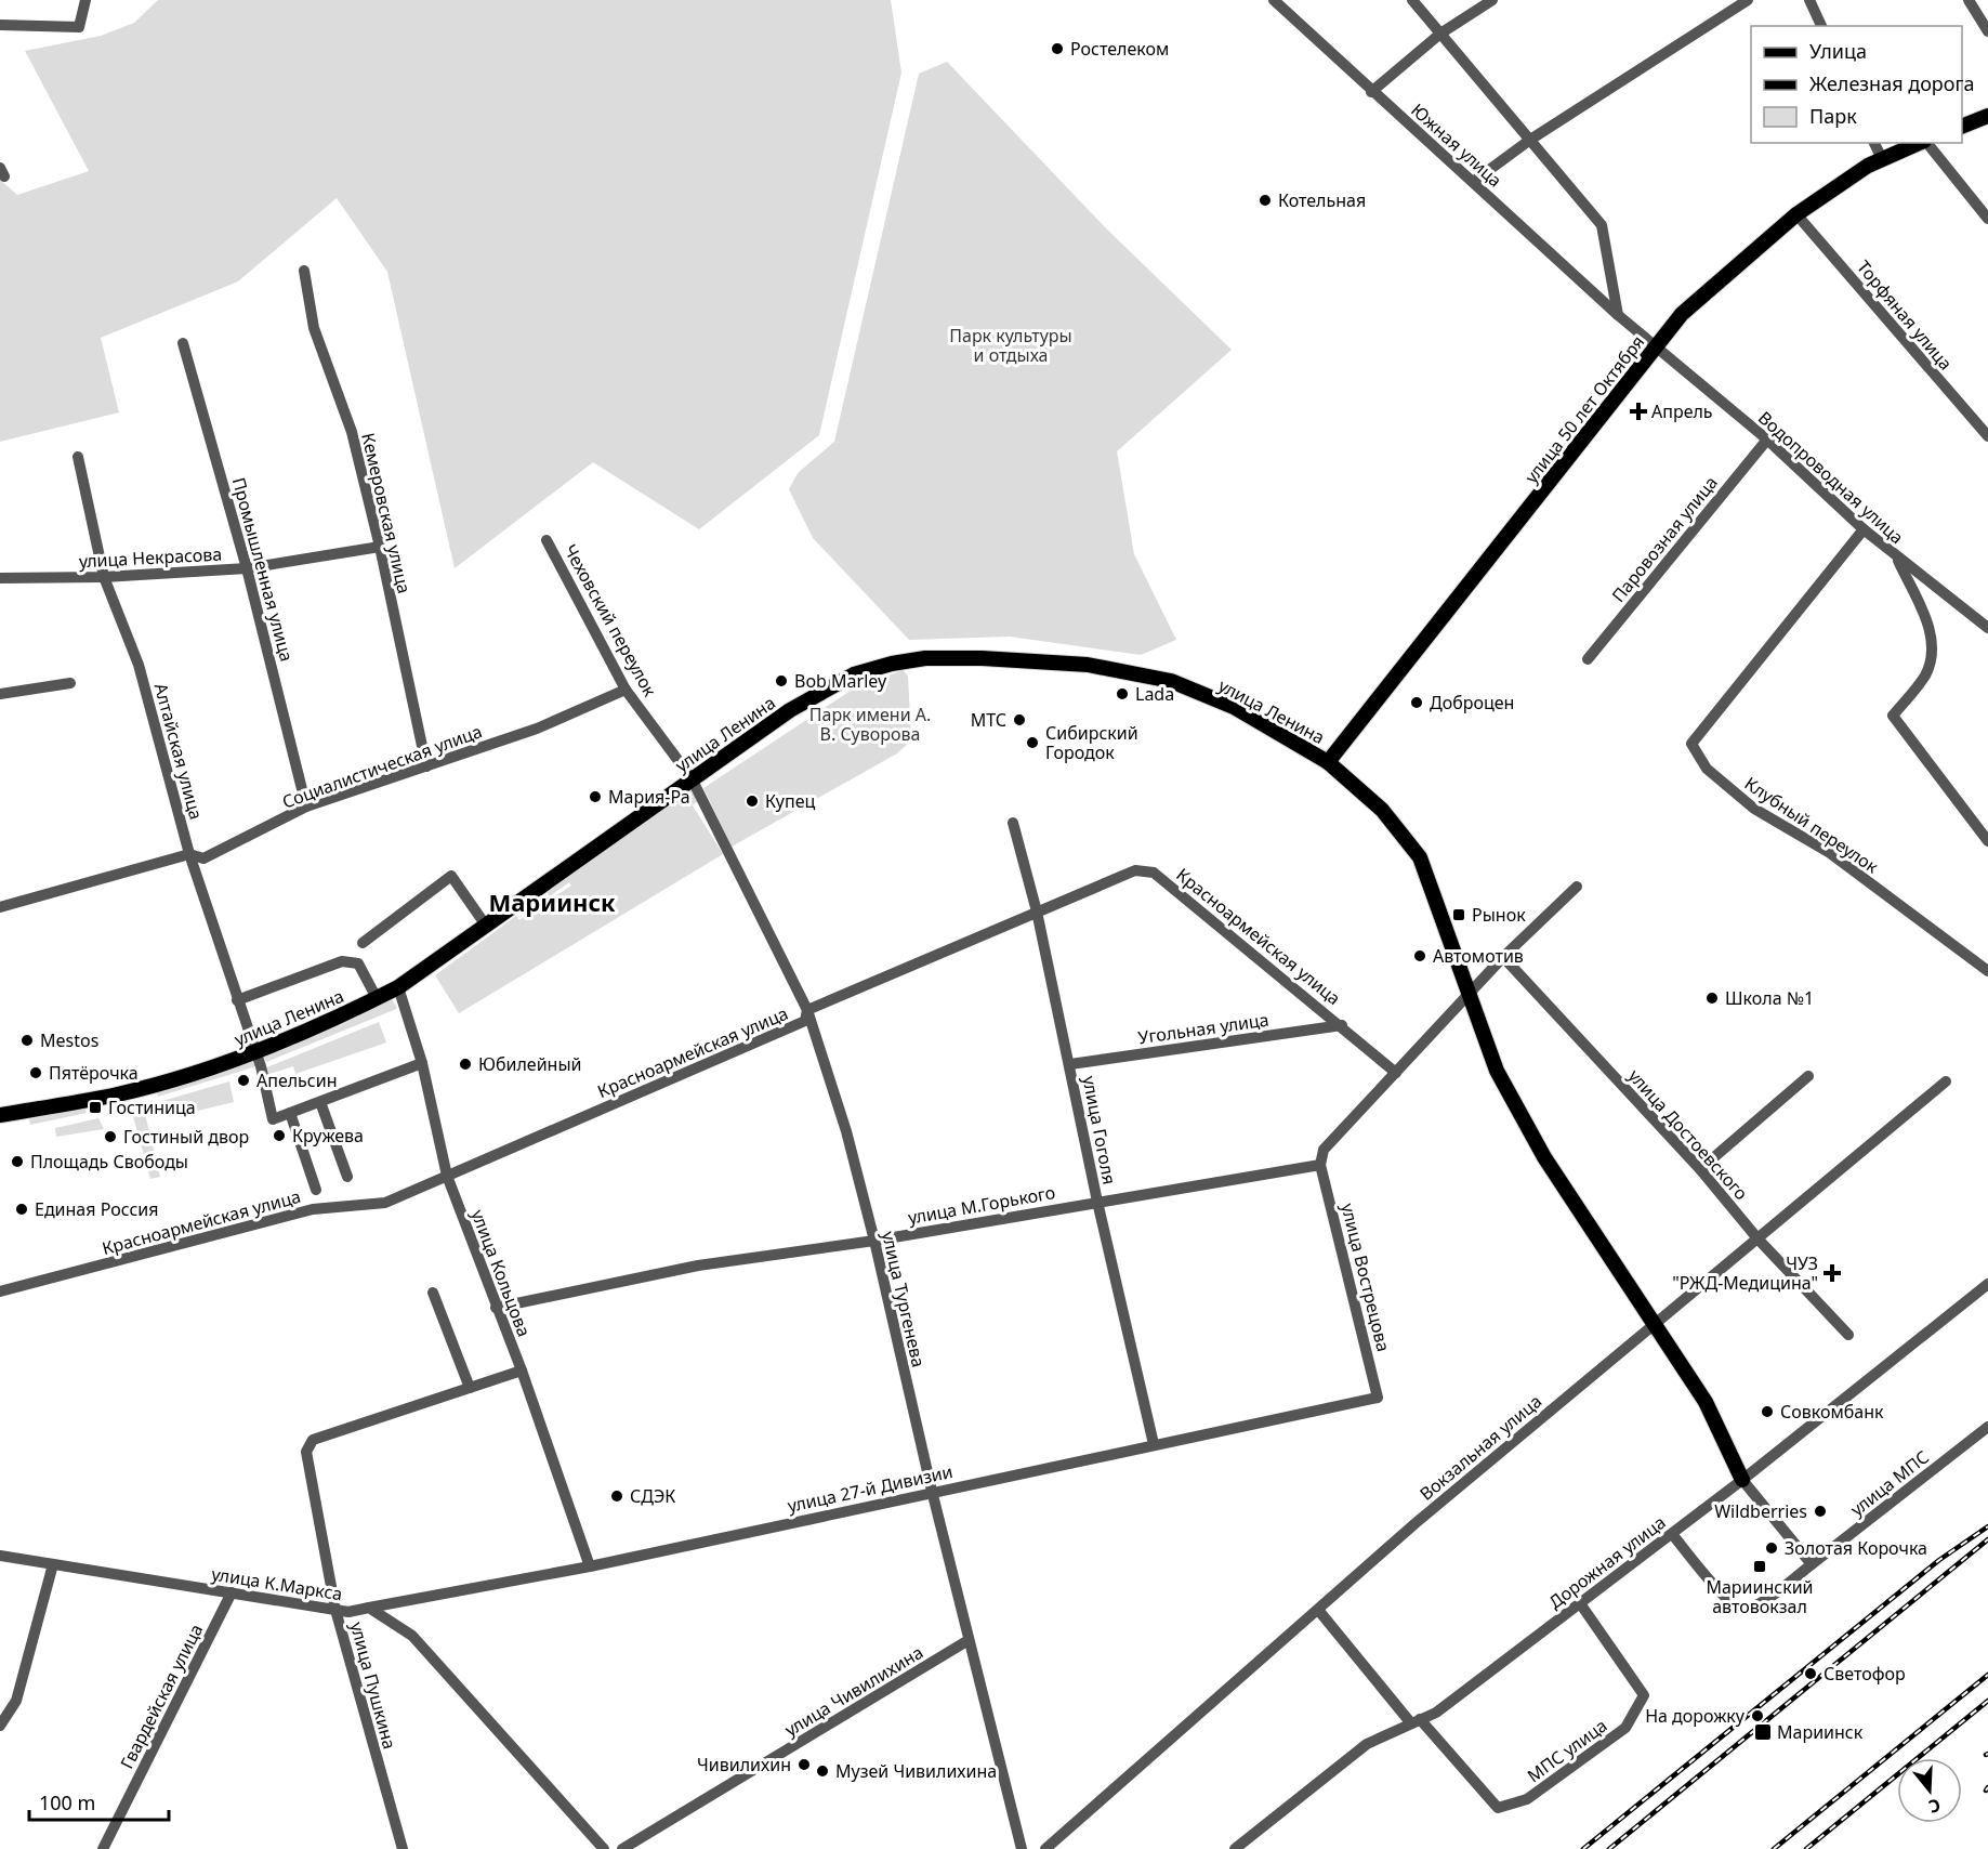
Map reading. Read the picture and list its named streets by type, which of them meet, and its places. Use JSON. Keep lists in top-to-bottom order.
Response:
{
  "streets": {
    "main road": ["улица 50 лет Октября", "улица Ленина"],
    "street": [
      "Южная улица",
      "Торфяная улица",
      "Водопроводная улица",
      "Кемеровская улица",
      "Паровозная улица",
      "улица Некрасова",
      "Промышленная улица",
      "Чеховский переулок",
      "Алтайская улица",
      "Социалистическая улица",
      "Клубный переулок",
      "Красноармейская улица",
      "Угольная улица",
      "улица Гоголя",
      "улица Достоевского",
      "улица М.Горького",
      "улица Кольцова",
      "улица Вострецова",
      "улица Тургенева",
      "Вокзальная улица",
      "улица МПС",
      "улица 27-й Дивизии",
      "Дорожная улица",
      "улица К.Маркса",
      "улица Пушкина",
      "улица Чивилихина",
      "Гвардейская улица",
      "МПС улица"
    ]
  },
  "crossings": [
    ["Южная улица", "улица 50 лет Октября"],
    ["Южная улица", "Водопроводная улица"],
    ["Торфяная улица", "улица 50 лет Октября"],
    ["улица 50 лет Октября", "Водопроводная улица"],
    ["улица 50 лет Октября", "улица Ленина"],
    ["Водопроводная улица", "Паровозная улица"],
    ["Водопроводная улица", "Клубный переулок"],
    ["Кемеровская улица", "улица Некрасова"],
    ["Кемеровская улица", "Социалистическая улица"],
    ["улица Некрасова", "Промышленная улица"],
    ["улица Некрасова", "Алтайская улица"],
    ["Промышленная улица", "Социалистическая улица"],
    ["Чеховский переулок", "улица Ленина"],
    ["Чеховский переулок", "Социалистическая улица"],
    ["Чеховский переулок", "улица Тургенева"],
    ["улица Ленина", "Алтайская улица"],
    ["улица Ленина", "улица Кольцова"],
    ["улица Ленина", "улица Тургенева"],
    ["улица Ленина", "Вокзальная улица"],
    ["улица Ленина", "Дорожная улица"],
    ["Алтайская улица", "Социалистическая улица"],
    ["Красноармейская улица", "Угольная улица"],
    ["Красноармейская улица", "улица Гоголя"],
    ["Красноармейская улица", "улица Кольцова"],
    ["Красноармейская улица", "улица Тургенева"],
    ["Угольная улица", "улица Гоголя"],
    ["улица Гоголя", "улица М.Горького"],
    ["улица Гоголя", "улица 27-й Дивизии"],
    ["улица Достоевского", "Вокзальная улица"],
    ["улица М.Горького", "улица Кольцова"],
    ["улица М.Горького", "улица Вострецова"],
    ["улица М.Горького", "улица Тургенева"],
    ["улица Кольцова", "улица 27-й Дивизии"],
    ["улица Кольцова", "улица Пушкина"],
    ["улица Вострецова", "улица 27-й Дивизии"],
    ["улица Тургенева", "улица 27-й Дивизии"],
    ["улица Тургенева", "улица Чивилихина"],
    ["улица МПС", "Дорожная улица"],
    ["улица 27-й Дивизии", "улица К.Маркса"],
    ["Дорожная улица", "МПС улица"],
    ["улица К.Маркса", "улица Пушкина"],
    ["улица К.Маркса", "Гвардейская улица"]
  ],
  "districts": ["Мариинск"],
  "parks": ["Парк культуры и отдыха", "Парк имени А. В. Суворова"],
  "places": {
    "other": [
      "Ростелеком",
      "Котельная",
      "Bob Marley",
      "Lada",
      "Доброцен",
      "МТС",
      "Сибирский Городок",
      "Мария-Ра",
      "Купец",
      "Автомотив",
      "Школа №1",
      "Mestos",
      "Юбилейный",
      "Пятёрочка",
      "Апельсин",
      "Кружева",
      "Гостиный двор",
      "Площадь Свободы",
      "Единая Россия",
      "Совкомбанк",
      "СДЭК",
      "Wildberries",
      "Золотая Корочка",
      "Светофор",
      "На дорожку",
      "Чивилихин",
      "Музей Чивилихина"
    ],
    "health": ["Апрель", "ЧУЗ \"РЖД-Медицина\""],
    "transit": [
      "Рынок",
      "Гостиница",
      "Мариинский автовокзал",
      "Мариинск"
    ]
  },
  "legend": ["Улица", "Железная дорога", "Парк"],
  "scale_bar": "100 m",
  "north": "bottom"
}
